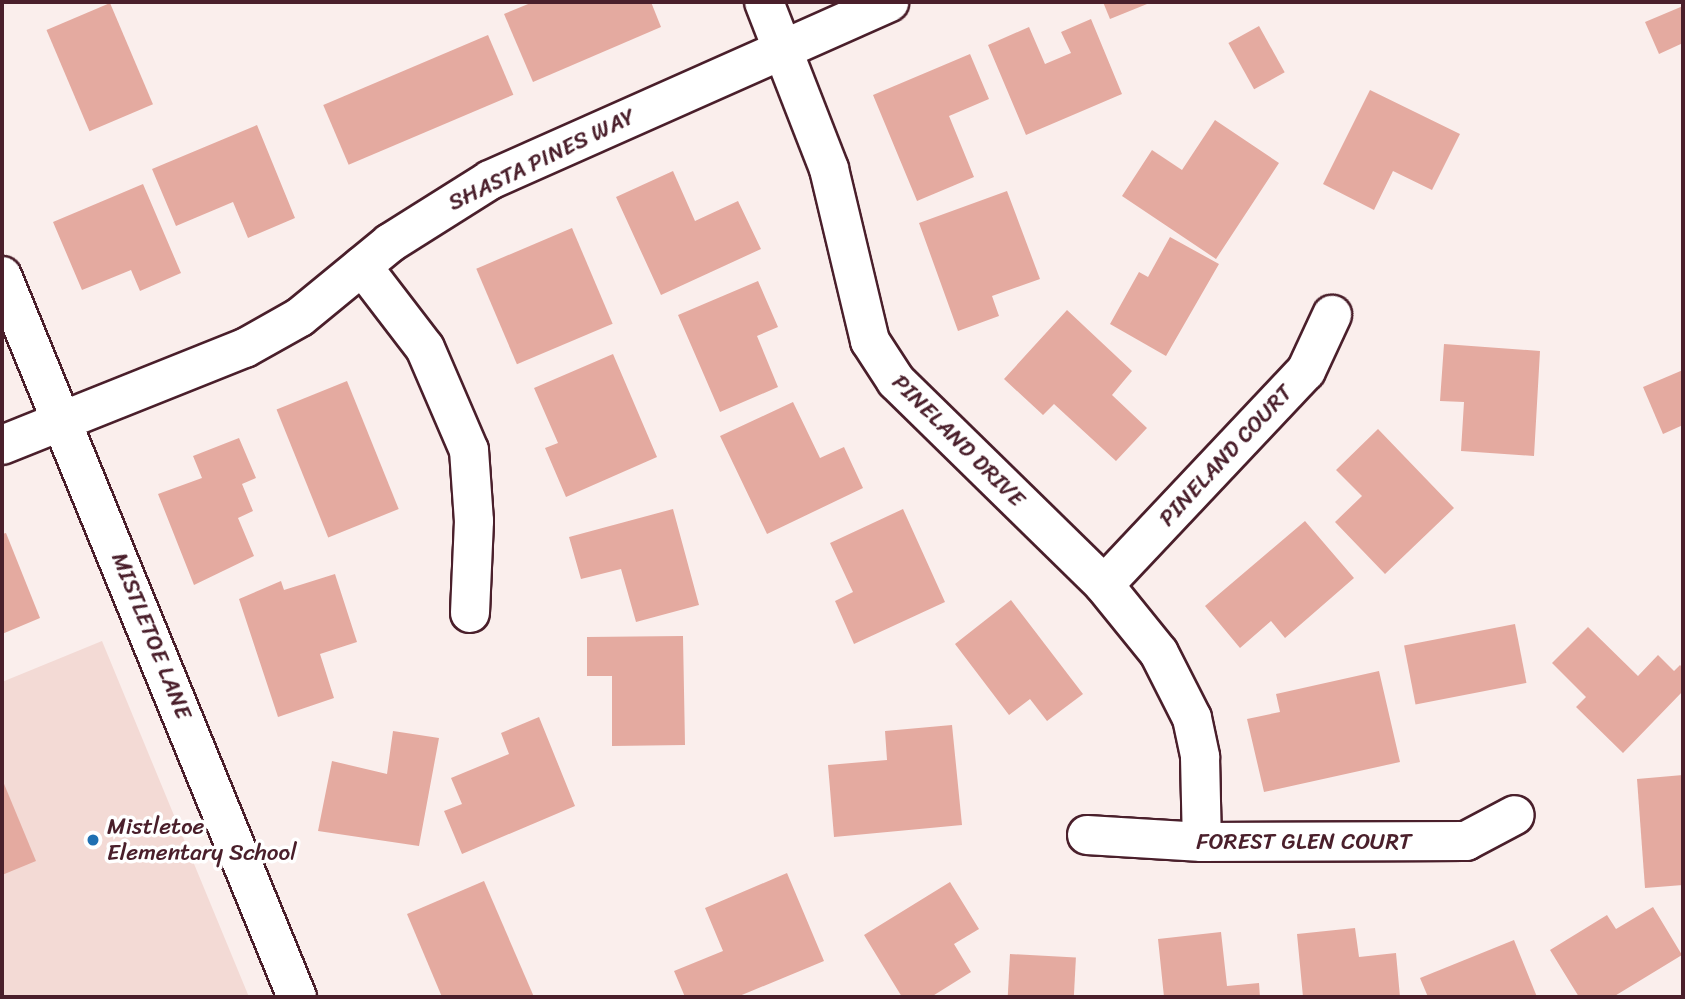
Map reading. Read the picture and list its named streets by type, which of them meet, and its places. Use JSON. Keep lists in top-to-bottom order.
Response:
{
  "streets": {
    "street": [
      "SHASTA PINES WAY",
      "PINELAND DRIVE",
      "PINELAND COURT",
      "MISTLETOE LANE",
      "FOREST GLEN COURT"
    ]
  },
  "crossings": [
    ["SHASTA PINES WAY", "PINELAND DRIVE"],
    ["SHASTA PINES WAY", "MISTLETOE LANE"],
    ["PINELAND DRIVE", "PINELAND COURT"],
    ["PINELAND DRIVE", "FOREST GLEN COURT"]
  ],
  "places": ["Mistletoe Elementary School"]
}
